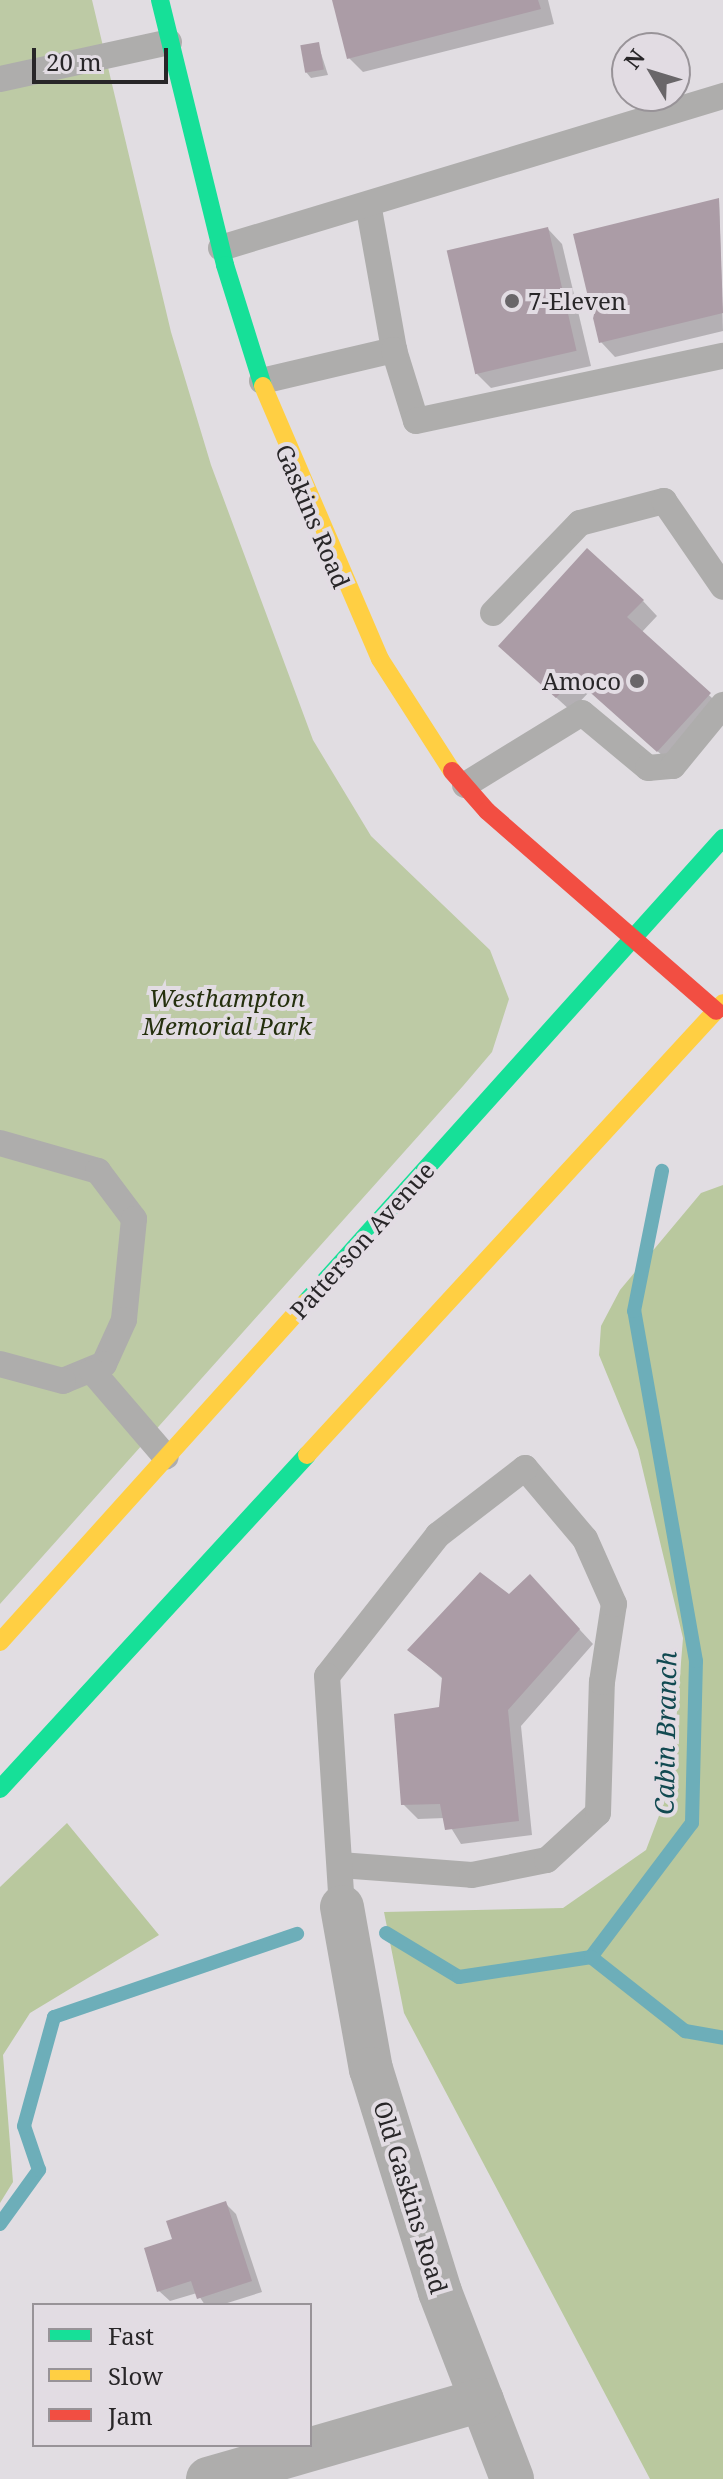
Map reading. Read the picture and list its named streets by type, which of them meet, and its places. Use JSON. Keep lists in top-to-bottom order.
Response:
{
  "streets": {
    "main road": ["Gaskins Road", "Patterson Avenue"],
    "street": ["Old Gaskins Road"]
  },
  "crossings": [
    ["Gaskins Road", "Patterson Avenue"]
  ],
  "water": ["Cabin Branch"],
  "parks": ["Westhampton Memorial Park"],
  "places": ["7-Eleven", "Amoco"],
  "legend": ["Fast", "Slow", "Jam"],
  "scale_bar": "20 m",
  "north": "top left"
}
